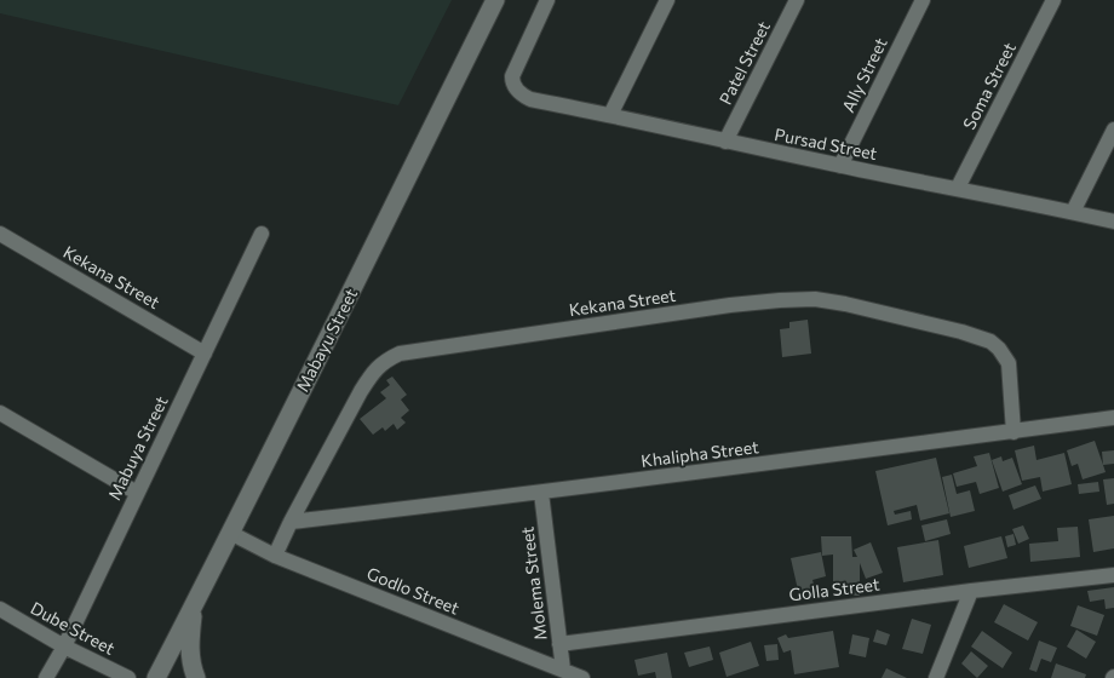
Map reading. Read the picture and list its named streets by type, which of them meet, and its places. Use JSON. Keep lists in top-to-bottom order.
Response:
{
  "streets": {
    "street": [
      "Patel Street",
      "Ally Street",
      "Soma Street",
      "Pursad Street",
      "Kekana Street",
      "Mabayu Street",
      "Mabuya Street",
      "Khalipha Street",
      "Molema Street",
      "Golla Street",
      "Godlo Street",
      "Dube Street"
    ]
  },
  "crossings": [
    ["Patel Street", "Pursad Street"],
    ["Ally Street", "Pursad Street"],
    ["Soma Street", "Pursad Street"],
    ["Kekana Street", "Mabuya Street"],
    ["Kekana Street", "Khalipha Street"],
    ["Kekana Street", "Godlo Street"],
    ["Mabayu Street", "Godlo Street"],
    ["Mabuya Street", "Dube Street"],
    ["Khalipha Street", "Molema Street"],
    ["Molema Street", "Golla Street"],
    ["Molema Street", "Godlo Street"]
  ]
}
